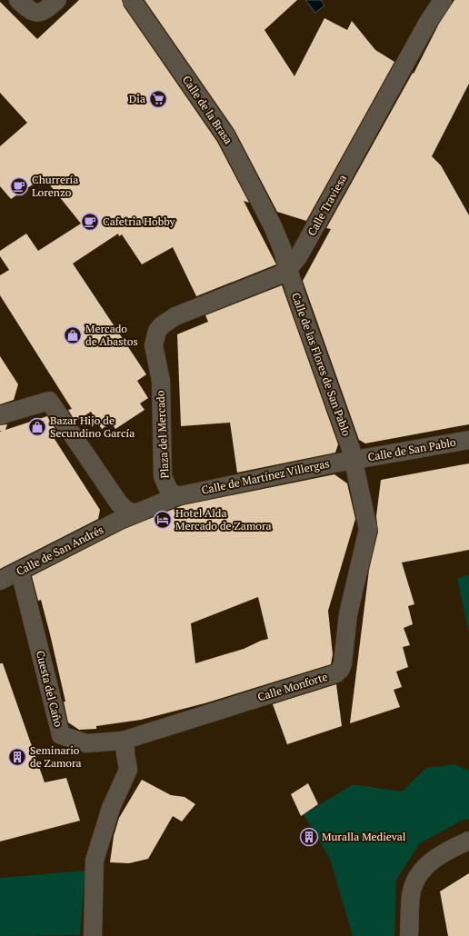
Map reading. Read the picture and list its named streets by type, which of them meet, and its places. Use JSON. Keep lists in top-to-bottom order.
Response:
{
  "streets": {
    "street": [
      "Calle de la Brasa",
      "Calle Traviesa",
      "Calle de las Flores de San Pablo",
      "Plaza del Mercado",
      "Calle de San Pablo",
      "Calle de Martínez Villergas",
      "Calle de San Andrés",
      "Calle Monforte",
      "Cuesta del Caño"
    ]
  },
  "crossings": [
    ["Calle de la Brasa", "Calle Traviesa"],
    ["Calle de la Brasa", "Calle de las Flores de San Pablo"],
    ["Calle Traviesa", "Calle de las Flores de San Pablo"],
    ["Calle Traviesa", "Plaza del Mercado"],
    ["Calle de las Flores de San Pablo", "Calle de San Pablo"],
    ["Calle de las Flores de San Pablo", "Calle de Martínez Villergas"],
    ["Calle de las Flores de San Pablo", "Calle Monforte"],
    ["Plaza del Mercado", "Calle de Martínez Villergas"],
    ["Calle de San Pablo", "Calle de Martínez Villergas"],
    ["Calle de San Pablo", "Calle Monforte"],
    ["Calle de Martínez Villergas", "Calle Monforte"],
    ["Calle de San Andrés", "Cuesta del Caño"],
    ["Calle Monforte", "Cuesta del Caño"]
  ],
  "places": {
    "supermarket": ["Dia"],
    "cafe": ["Churrería Lorenzo", "Cafetria Hobby"],
    "shop": ["Mercado de Abastos", "Bazar Hijo de Secundino García"],
    "hotel": ["Hotel Alda Mercado de Zamora"],
    "building": ["Seminario de Zamora", "Muralla Medieval"]
  }
}
